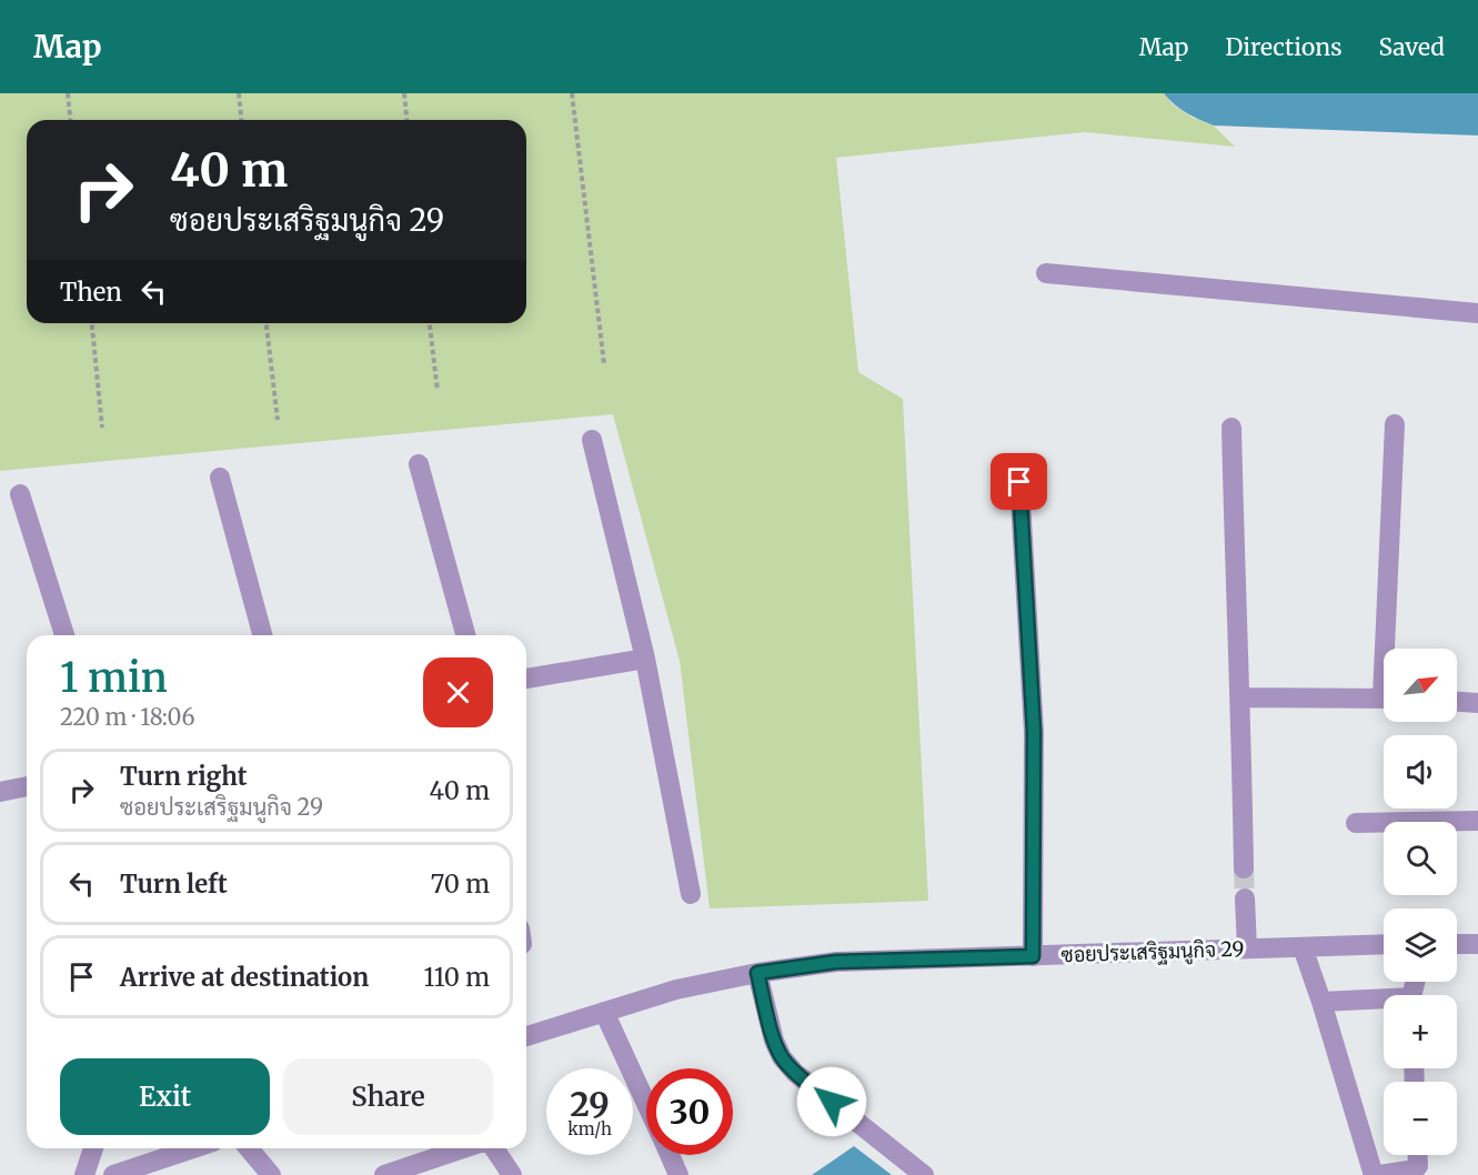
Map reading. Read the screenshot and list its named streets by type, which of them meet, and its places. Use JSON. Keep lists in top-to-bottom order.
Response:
{
  "streets": {
    "street": ["ซอยประเสริฐมนูกิจ 29"]
  },
  "north": "top right",
  "page": {
    "header": "Map",
    "nav": ["Map", "Directions", "Saved"],
    "turn": ["40 m", "ซอยประเสริฐมนูกิจ 29"],
    "then": "Then",
    "heading": ["1 min", "220 m · 18:06"],
    "map_buttons": ["+", "−"],
    "list": [
      {
        "name": "Turn right",
        "note": "ซอยประเสริฐมนูกิจ 29",
        "value": "40 m"
      },
      {
        "name": "Turn left",
        "value": "70 m"
      },
      {
        "name": "Arrive at destination",
        "value": "110 m"
      }
    ],
    "buttons": ["Exit", "Share"],
    "speed": "29 km/h",
    "limit": "30"
  }
}
